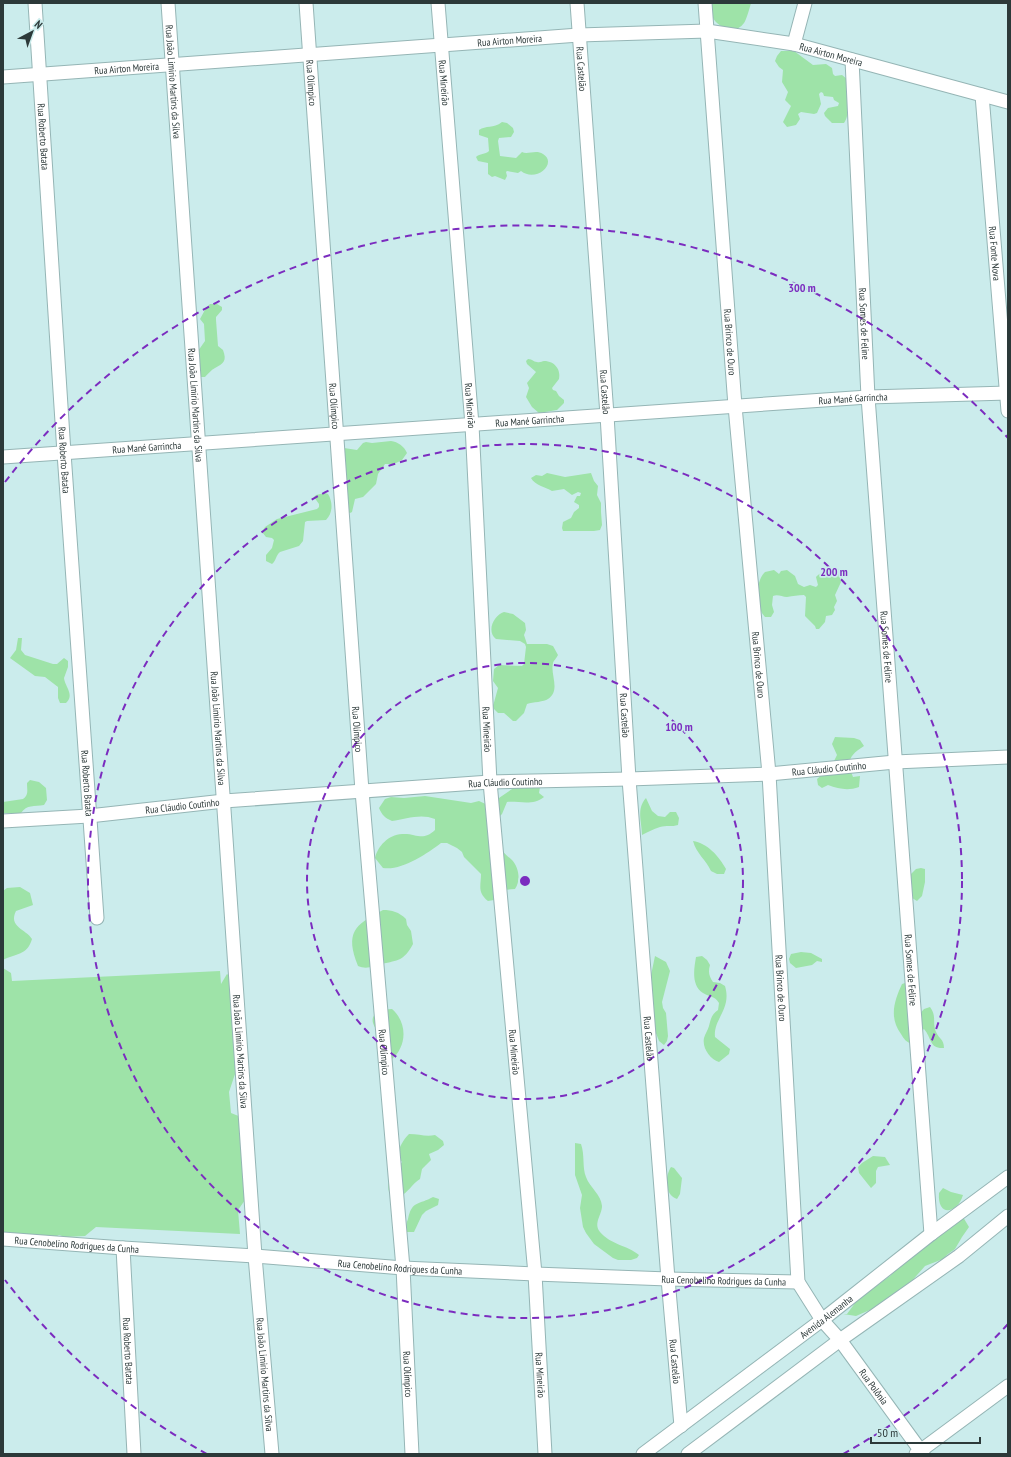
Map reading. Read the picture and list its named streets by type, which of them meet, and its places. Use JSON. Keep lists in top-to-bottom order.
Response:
{
  "streets": {
    "street": [
      "Rua Airton Moreira",
      "Rua Castelão",
      "Rua João Limirio Martins da Silva",
      "Rua Olímpico",
      "Rua Mineirão",
      "Rua Roberto Batata",
      "Rua Fonte Nova",
      "Rua Somes de Feline",
      "Rua Brinco de Ouro",
      "Rua Mané Garrincha",
      "Rua Cláudio Coutinho",
      "Rua Cenobelino Rodrigues da Cunha",
      "Avenida Alemanha",
      "Rua Polônia"
    ]
  },
  "crossings": [
    ["Rua Airton Moreira", "Rua Castelão"],
    ["Rua Airton Moreira", "Rua João Limirio Martins da Silva"],
    ["Rua Airton Moreira", "Rua Olímpico"],
    ["Rua Airton Moreira", "Rua Mineirão"],
    ["Rua Airton Moreira", "Rua Roberto Batata"],
    ["Rua Airton Moreira", "Rua Fonte Nova"],
    ["Rua Airton Moreira", "Rua Somes de Feline"],
    ["Rua Airton Moreira", "Rua Brinco de Ouro"],
    ["Rua Castelão", "Rua Mané Garrincha"],
    ["Rua Castelão", "Rua Cláudio Coutinho"],
    ["Rua Castelão", "Rua Cenobelino Rodrigues da Cunha"],
    ["Rua Castelão", "Avenida Alemanha"],
    ["Rua João Limirio Martins da Silva", "Rua Mané Garrincha"],
    ["Rua João Limirio Martins da Silva", "Rua Cláudio Coutinho"],
    ["Rua João Limirio Martins da Silva", "Rua Cenobelino Rodrigues da Cunha"],
    ["Rua Olímpico", "Rua Mané Garrincha"],
    ["Rua Olímpico", "Rua Cláudio Coutinho"],
    ["Rua Olímpico", "Rua Cenobelino Rodrigues da Cunha"],
    ["Rua Mineirão", "Rua Mané Garrincha"],
    ["Rua Mineirão", "Rua Cláudio Coutinho"],
    ["Rua Mineirão", "Rua Cenobelino Rodrigues da Cunha"],
    ["Rua Roberto Batata", "Rua Mané Garrincha"],
    ["Rua Roberto Batata", "Rua Cláudio Coutinho"],
    ["Rua Roberto Batata", "Rua Cenobelino Rodrigues da Cunha"],
    ["Rua Fonte Nova", "Rua Mané Garrincha"],
    ["Rua Somes de Feline", "Rua Mané Garrincha"],
    ["Rua Somes de Feline", "Rua Cláudio Coutinho"],
    ["Rua Somes de Feline", "Avenida Alemanha"],
    ["Rua Brinco de Ouro", "Rua Mané Garrincha"],
    ["Rua Brinco de Ouro", "Rua Cláudio Coutinho"],
    ["Rua Brinco de Ouro", "Rua Cenobelino Rodrigues da Cunha"],
    ["Rua Brinco de Ouro", "Avenida Alemanha"],
    ["Rua Brinco de Ouro", "Rua Polônia"],
    ["Avenida Alemanha", "Rua Polônia"]
  ],
  "scale_bar": "50 m",
  "north": "top right",
  "rings": ["300 m", "200 m", "100 m"]
}
